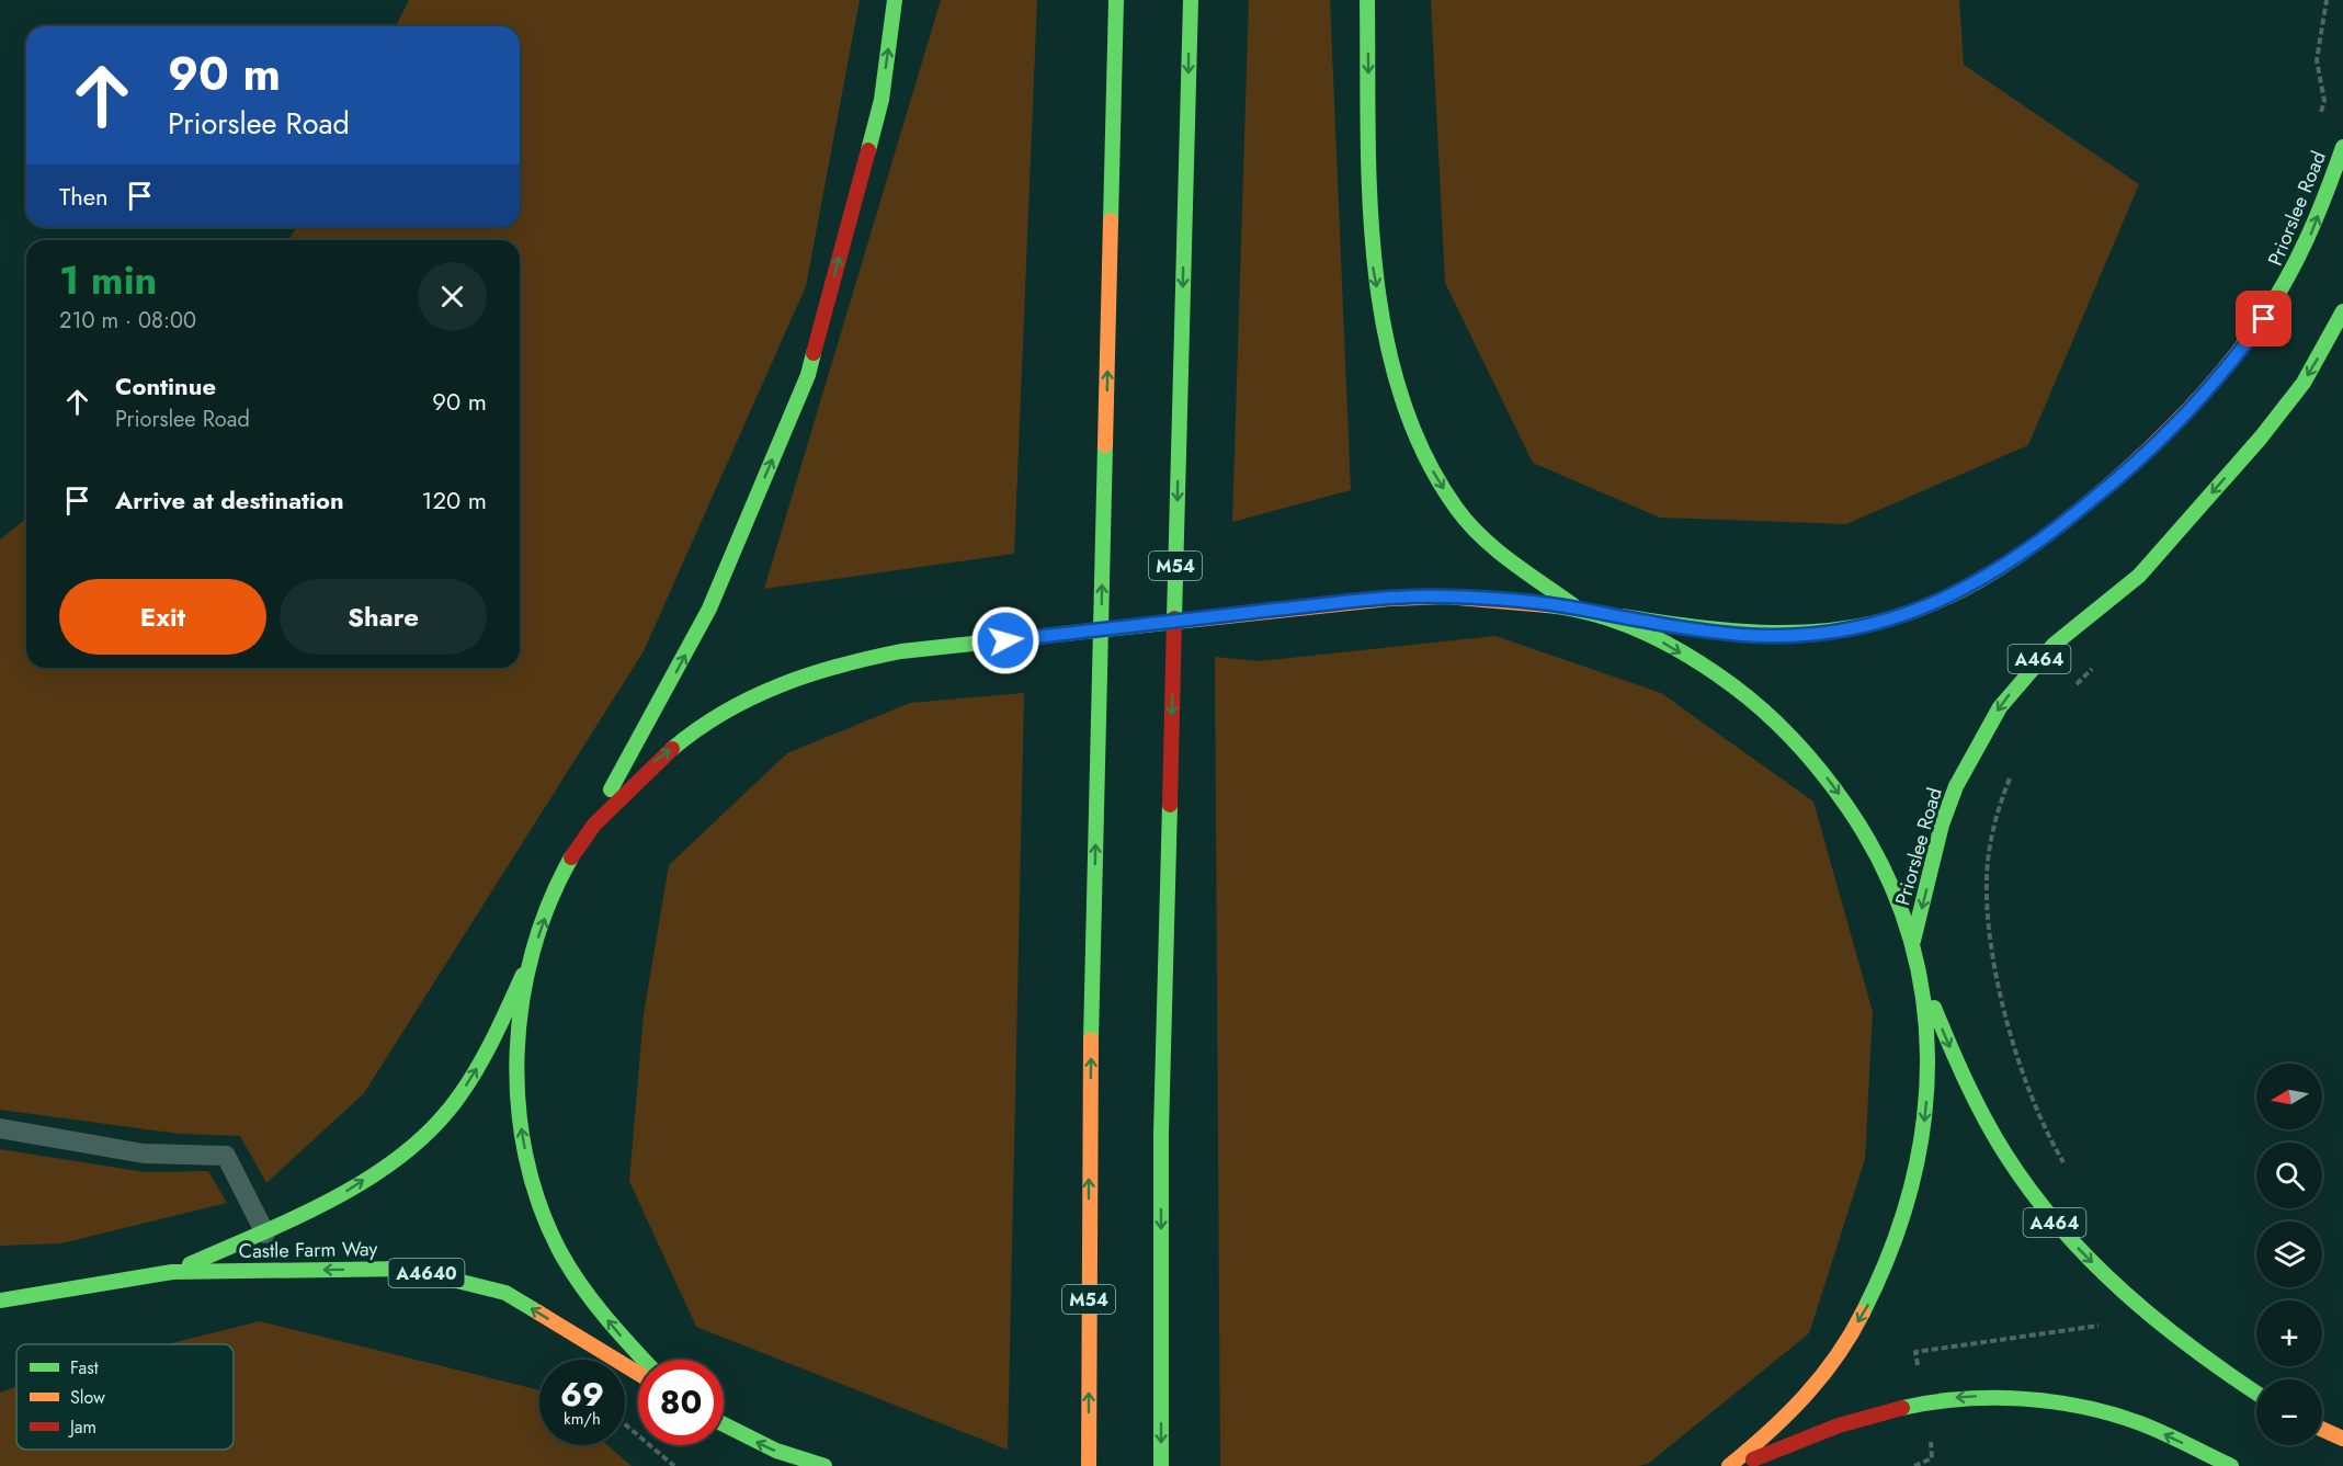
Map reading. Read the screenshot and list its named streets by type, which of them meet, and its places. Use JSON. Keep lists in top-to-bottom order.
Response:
{
  "streets": {
    "main road": [
      "Priorslee Road",
      "M54",
      "A464",
      "Castle Farm Way",
      "A4640"
    ]
  },
  "legend": ["Fast", "Slow", "Jam"],
  "north": "left",
  "page": {
    "turn": ["90 m", "Priorslee Road"],
    "then": "Then",
    "heading": ["1 min", "210 m · 08:00"],
    "list": [
      {
        "name": "Continue",
        "note": "Priorslee Road",
        "value": "90 m"
      },
      {
        "name": "Arrive at destination",
        "value": "120 m"
      }
    ],
    "buttons": ["Exit", "Share"],
    "map_buttons": ["+", "−"],
    "speed": "69 km/h",
    "limit": "80"
  }
}
